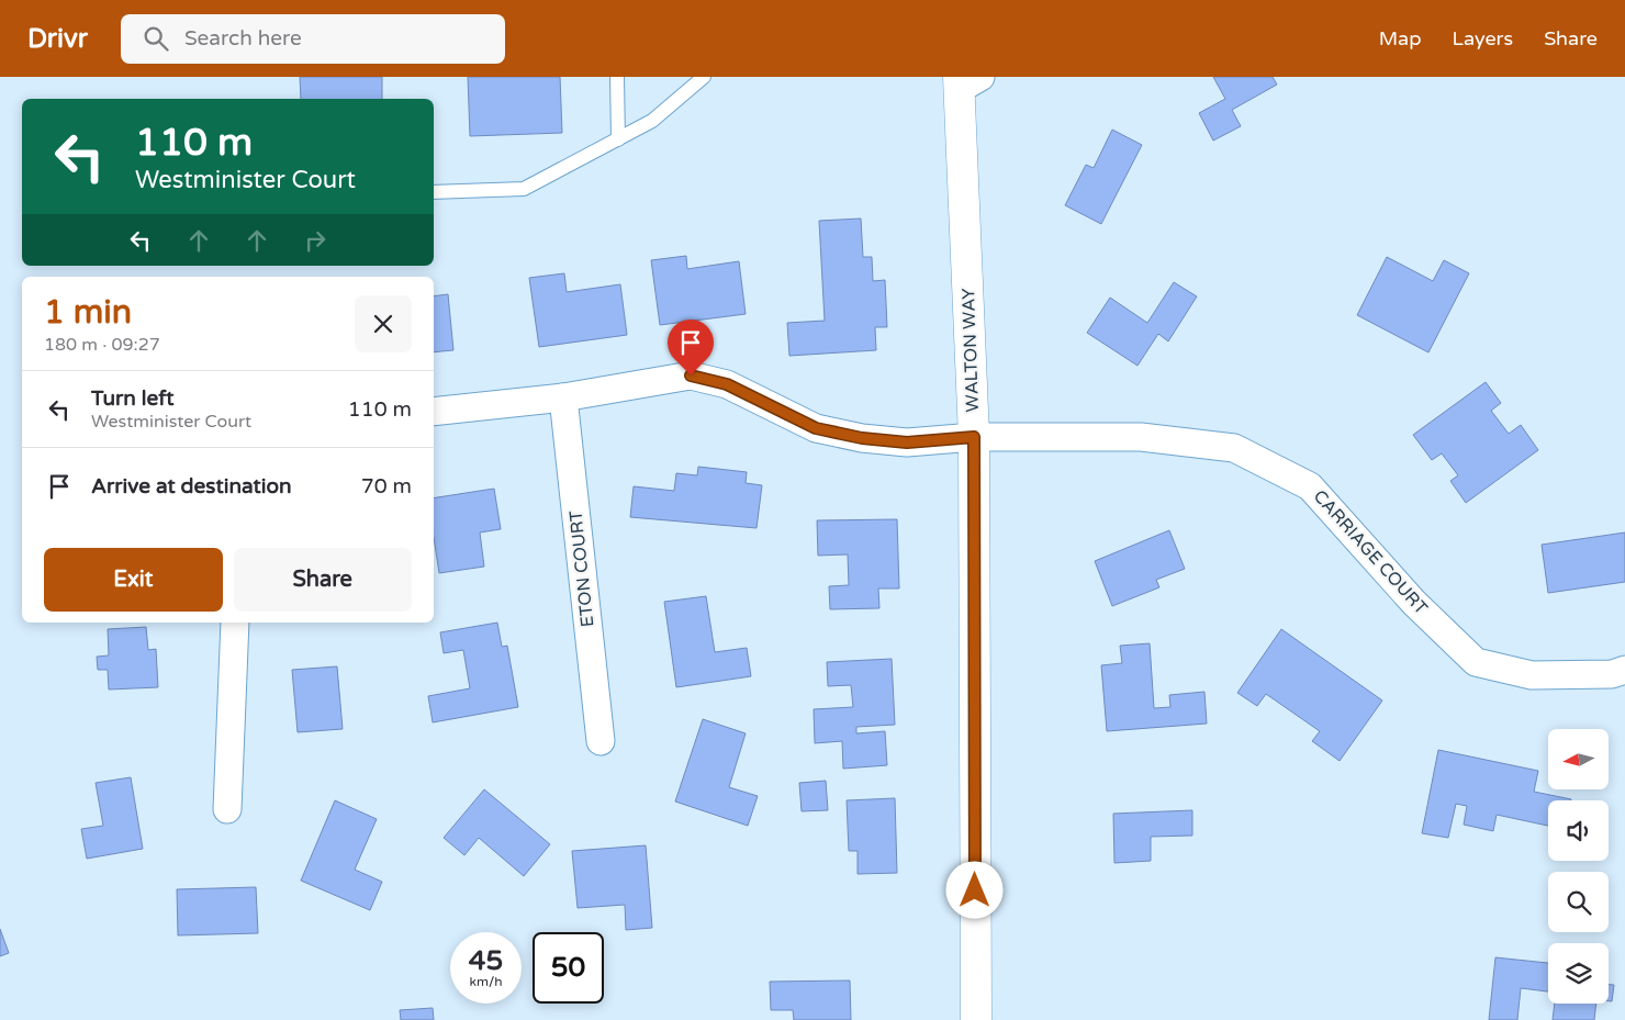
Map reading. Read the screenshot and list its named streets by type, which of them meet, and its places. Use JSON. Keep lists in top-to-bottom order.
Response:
{
  "streets": {
    "main road": ["WALTON WAY"],
    "street": ["CARRIAGE COURT", "ETON COURT"]
  },
  "crossings": [
    ["WALTON WAY", "CARRIAGE COURT"],
    ["CARRIAGE COURT", "ETON COURT"]
  ],
  "north": "left",
  "page": {
    "header": "Drivr",
    "search": "Search here",
    "nav": ["Map", "Layers", "Share"],
    "turn": ["110 m", "Westminister Court"],
    "heading": ["1 min", "180 m · 09:27"],
    "list": [
      {
        "name": "Turn left",
        "note": "Westminister Court",
        "value": "110 m"
      },
      {
        "name": "Arrive at destination",
        "value": "70 m"
      }
    ],
    "buttons": ["Exit", "Share"],
    "speed": "45 km/h",
    "limit": "50"
  }
}
